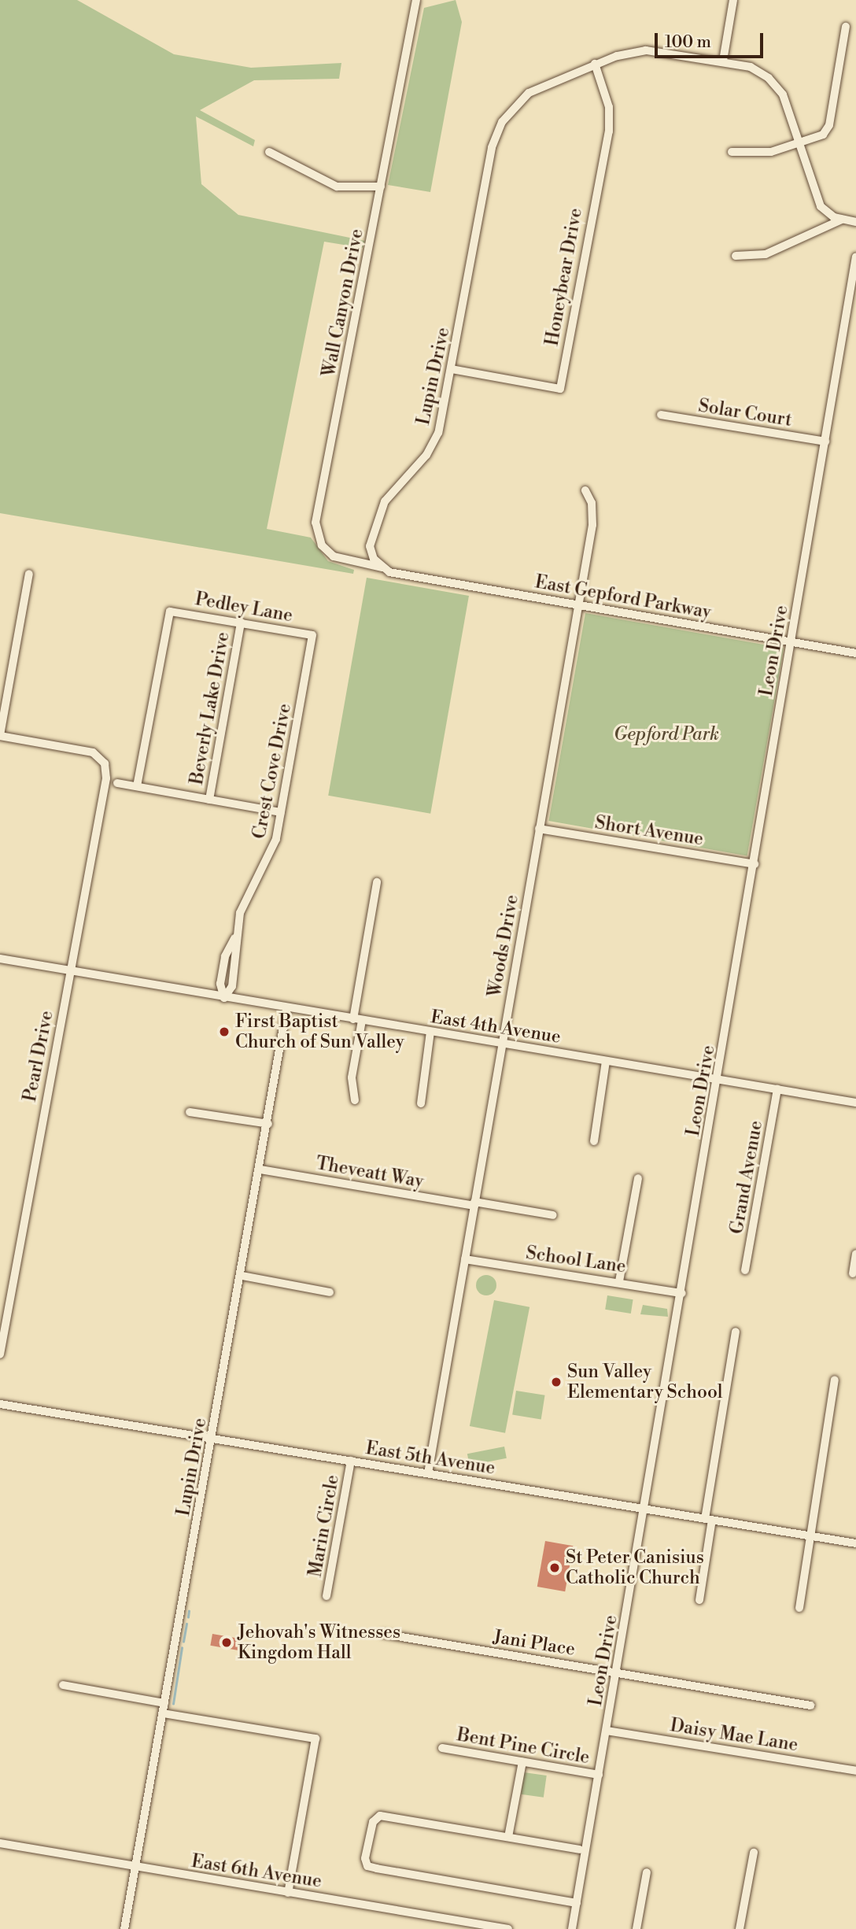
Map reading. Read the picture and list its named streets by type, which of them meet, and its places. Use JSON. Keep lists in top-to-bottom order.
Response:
{
  "streets": {
    "street": [
      "Honeybear Drive",
      "Wall Canyon Drive",
      "Lupin Drive",
      "Solar Court",
      "East Gepford Parkway",
      "Pedley Lane",
      "Leon Drive",
      "Beverly Lake Drive",
      "Crest Cove Drive",
      "Short Avenue",
      "Woods Drive",
      "East 4th Avenue",
      "Pearl Drive",
      "Theveatt Way",
      "Grand Avenue",
      "School Lane",
      "East 5th Avenue",
      "Marin Circle",
      "Jani Place",
      "Daisy Mae Lane",
      "Bent Pine Circle",
      "East 6th Avenue"
    ]
  },
  "crossings": [
    ["Honeybear Drive", "Lupin Drive"],
    ["Wall Canyon Drive", "Lupin Drive"],
    ["Wall Canyon Drive", "East Gepford Parkway"],
    ["Lupin Drive", "East Gepford Parkway"],
    ["Lupin Drive", "East 4th Avenue"],
    ["Lupin Drive", "Theveatt Way"],
    ["Lupin Drive", "East 5th Avenue"],
    ["Lupin Drive", "East 6th Avenue"],
    ["Solar Court", "Leon Drive"],
    ["East Gepford Parkway", "Leon Drive"],
    ["East Gepford Parkway", "Woods Drive"],
    ["Pedley Lane", "Beverly Lake Drive"],
    ["Pedley Lane", "Crest Cove Drive"],
    ["Leon Drive", "Short Avenue"],
    ["Leon Drive", "East 4th Avenue"],
    ["Leon Drive", "School Lane"],
    ["Leon Drive", "East 5th Avenue"],
    ["Leon Drive", "Jani Place"],
    ["Leon Drive", "Daisy Mae Lane"],
    ["Leon Drive", "Bent Pine Circle"],
    ["Crest Cove Drive", "East 4th Avenue"],
    ["Short Avenue", "Woods Drive"],
    ["Woods Drive", "East 4th Avenue"],
    ["Woods Drive", "Theveatt Way"],
    ["Woods Drive", "School Lane"],
    ["Woods Drive", "East 5th Avenue"],
    ["East 4th Avenue", "Pearl Drive"],
    ["East 4th Avenue", "Grand Avenue"],
    ["East 5th Avenue", "Marin Circle"]
  ],
  "parks": ["Gepford Park"],
  "places": [
    "First Baptist Church of Sun Valley",
    "Sun Valley Elementary School",
    "St Peter Canisius Catholic Church",
    "Jehovah's Witnesses Kingdom Hall"
  ],
  "scale_bar": "100 m"
}
